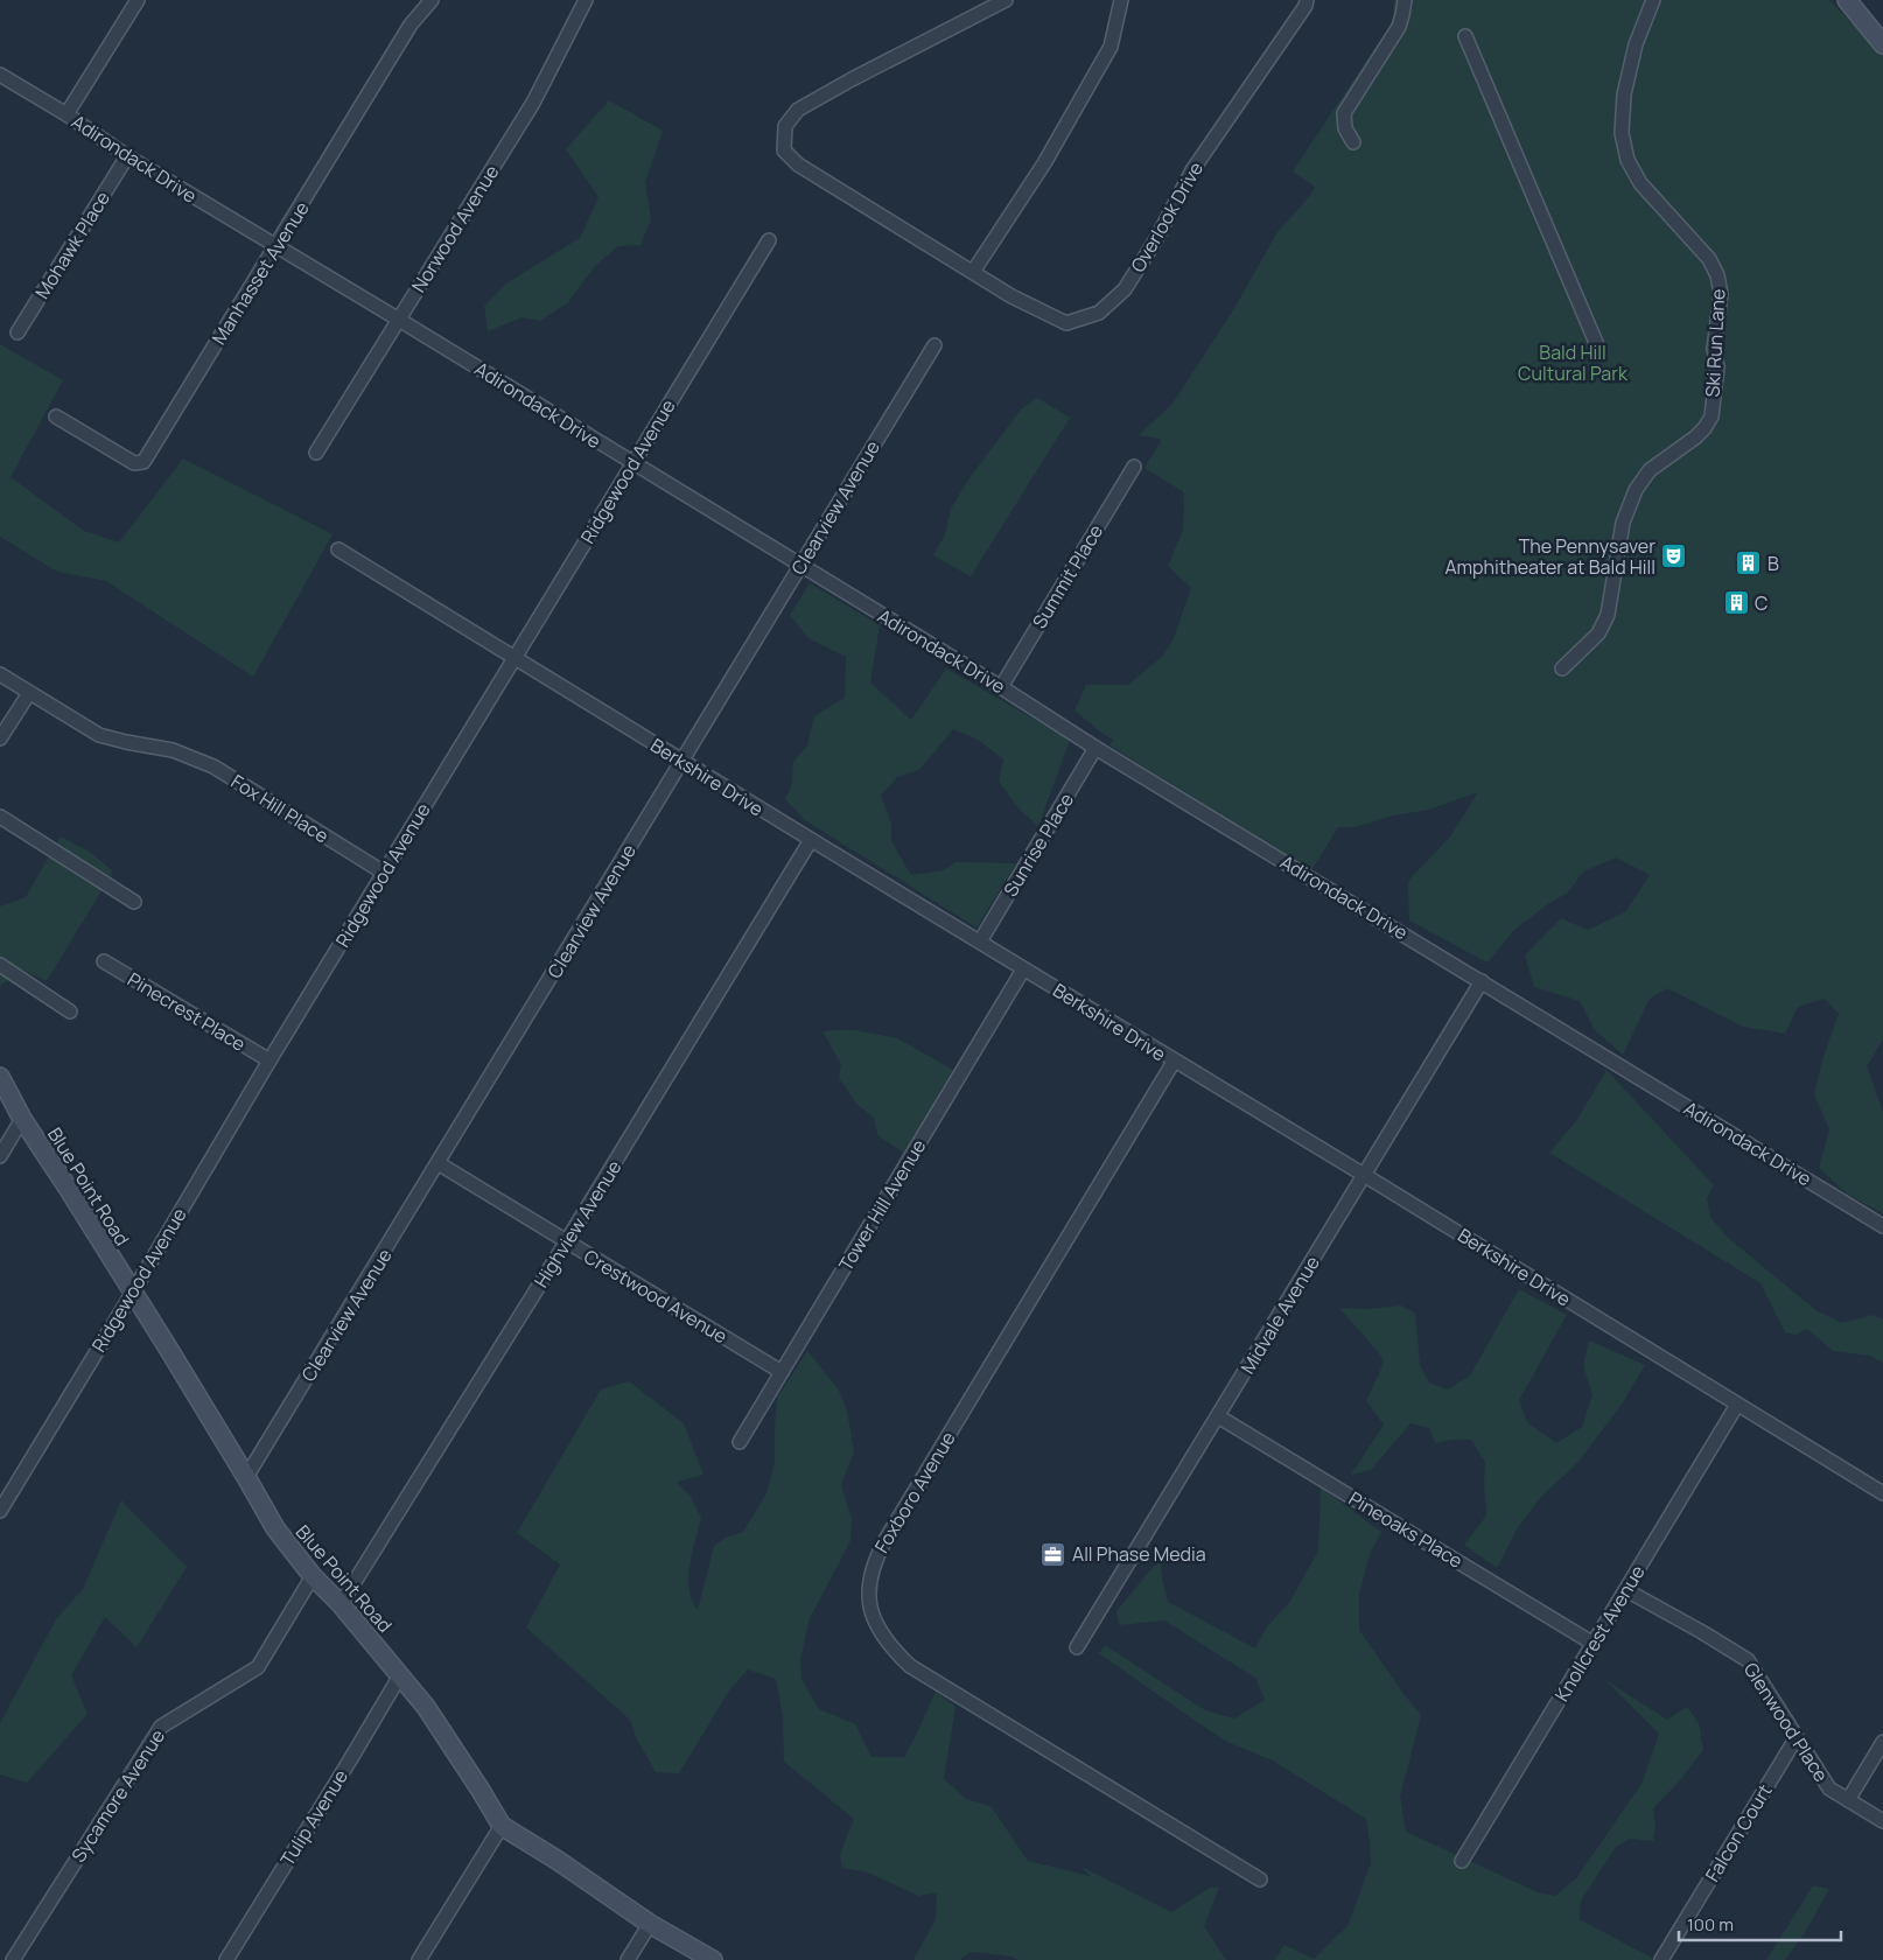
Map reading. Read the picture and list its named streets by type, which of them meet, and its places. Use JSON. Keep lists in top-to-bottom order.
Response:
{
  "streets": {
    "street": [
      "Adirondack Drive",
      "Overlook Drive",
      "Norwood Avenue",
      "Mohawk Place",
      "Manhasset Avenue",
      "Ski Run Lane",
      "Ridgewood Avenue",
      "Clearview Avenue",
      "Summit Place",
      "Berkshire Drive",
      "Fox Hill Place",
      "Sunrise Place",
      "Pinecrest Place",
      "Blue Point Road",
      "Tower Hill Avenue",
      "Highview Avenue",
      "Crestwood Avenue",
      "Midvale Avenue",
      "Foxboro Avenue",
      "Pineoaks Place",
      "Knollcrest Avenue",
      "Glenwood Place",
      "Sycamore Avenue",
      "Tulip Avenue",
      "Falcon Court"
    ]
  },
  "crossings": [
    ["Adirondack Drive", "Norwood Avenue"],
    ["Adirondack Drive", "Mohawk Place"],
    ["Adirondack Drive", "Manhasset Avenue"],
    ["Adirondack Drive", "Ridgewood Avenue"],
    ["Adirondack Drive", "Clearview Avenue"],
    ["Adirondack Drive", "Summit Place"],
    ["Adirondack Drive", "Sunrise Place"],
    ["Adirondack Drive", "Midvale Avenue"],
    ["Ridgewood Avenue", "Berkshire Drive"],
    ["Ridgewood Avenue", "Fox Hill Place"],
    ["Ridgewood Avenue", "Pinecrest Place"],
    ["Ridgewood Avenue", "Blue Point Road"],
    ["Clearview Avenue", "Berkshire Drive"],
    ["Clearview Avenue", "Blue Point Road"],
    ["Clearview Avenue", "Crestwood Avenue"],
    ["Berkshire Drive", "Sunrise Place"],
    ["Berkshire Drive", "Tower Hill Avenue"],
    ["Berkshire Drive", "Highview Avenue"],
    ["Berkshire Drive", "Midvale Avenue"],
    ["Berkshire Drive", "Foxboro Avenue"],
    ["Berkshire Drive", "Knollcrest Avenue"],
    ["Blue Point Road", "Highview Avenue"],
    ["Blue Point Road", "Sycamore Avenue"],
    ["Blue Point Road", "Tulip Avenue"],
    ["Tower Hill Avenue", "Crestwood Avenue"],
    ["Highview Avenue", "Crestwood Avenue"],
    ["Midvale Avenue", "Pineoaks Place"],
    ["Pineoaks Place", "Knollcrest Avenue"],
    ["Knollcrest Avenue", "Glenwood Place"],
    ["Glenwood Place", "Falcon Court"]
  ],
  "parks": ["Bald Hill Cultural Park"],
  "places": {
    "theatre": ["The Pennysaver Amphitheater at Bald Hill"],
    "building": ["B", "C"],
    "office": ["All Phase Media"]
  },
  "scale_bar": "100 m"
}
